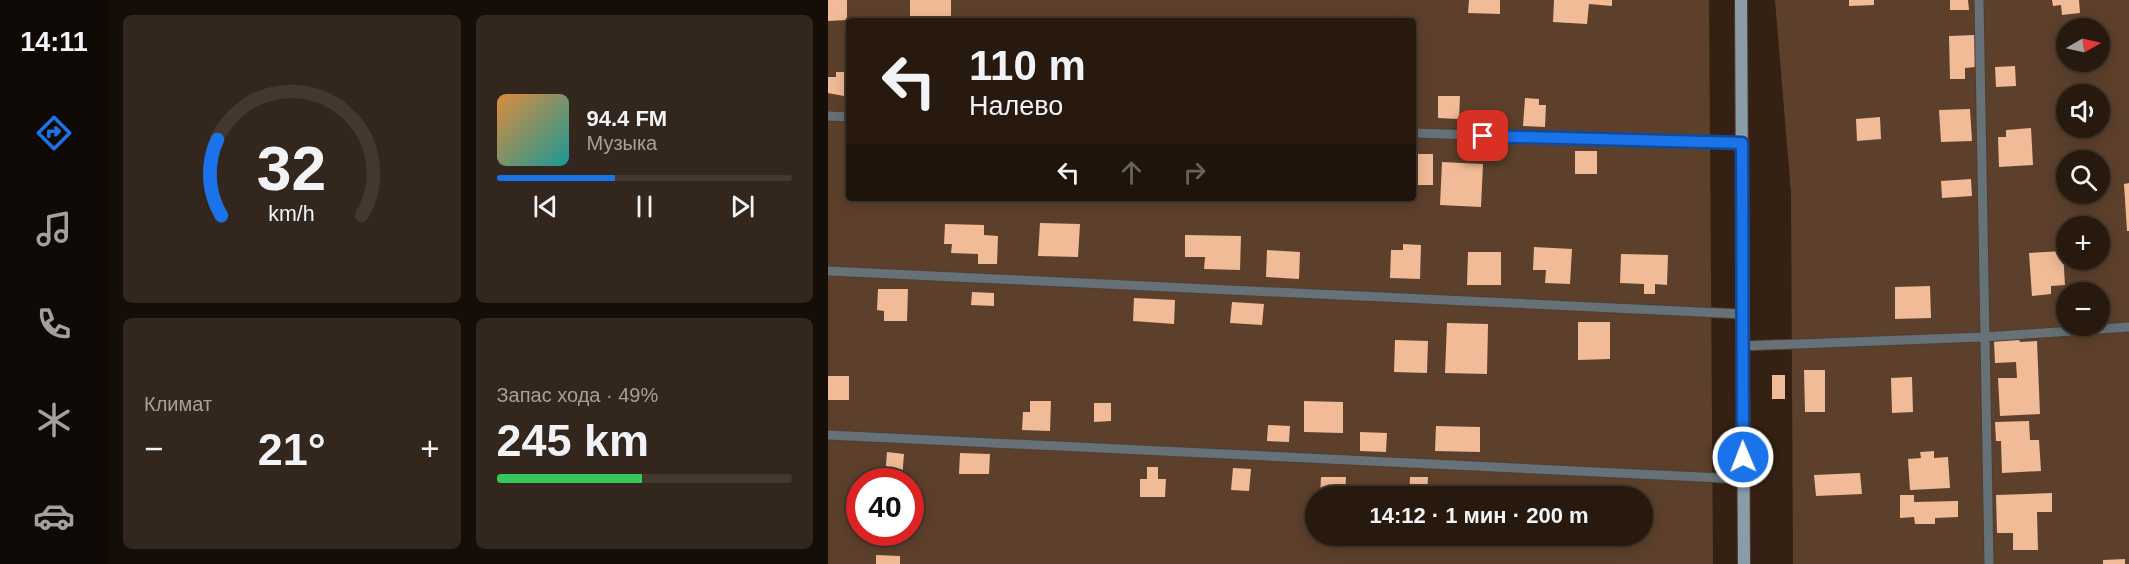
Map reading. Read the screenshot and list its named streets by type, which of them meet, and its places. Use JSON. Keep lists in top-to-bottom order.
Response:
{
  "north": "right",
  "page": {
    "tabs": "14:11",
    "map_buttons": ["+", "−"],
    "turn": ["110 m", "Налево"],
    "song": ["94.4 FM", "Музыка"],
    "tile": [
      "Климат",
      ["Запас хода · 49%", "245 km"]
    ],
    "heat": ["−", "21°", "+"],
    "limit": "40",
    "trip": "14:12 · 1 мин · 200 m",
    "gauge": ["32", "km/h"]
  }
}
